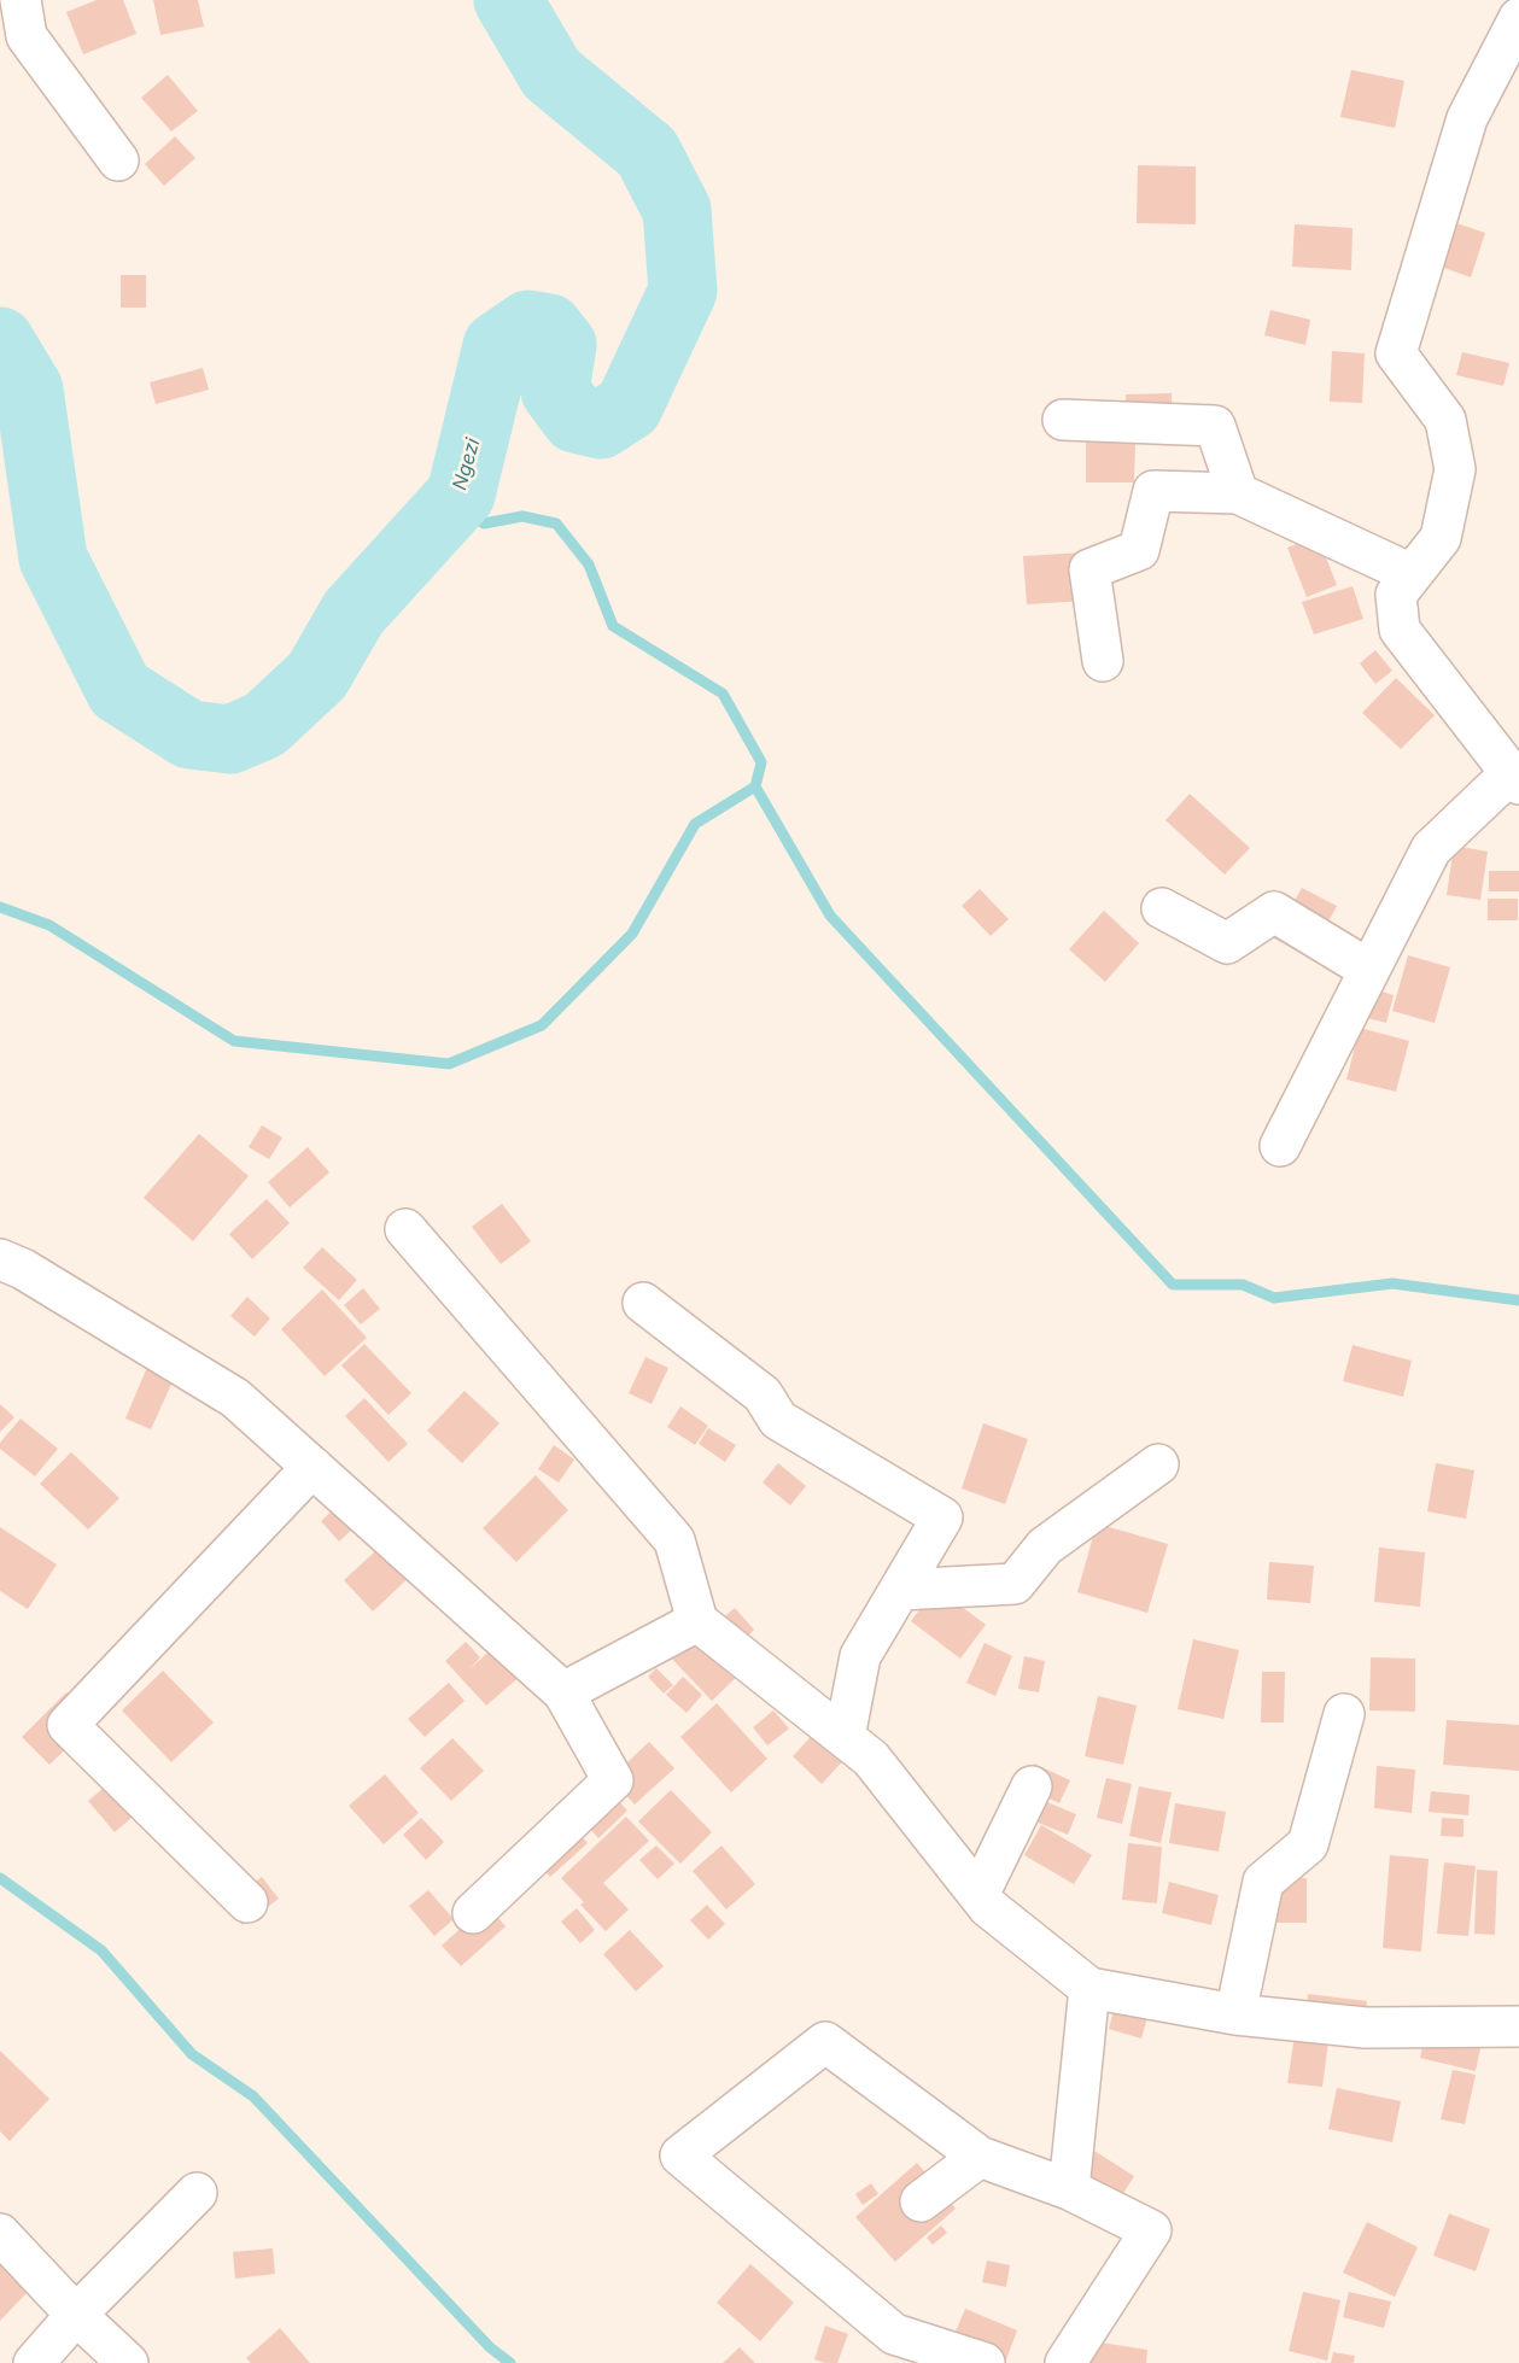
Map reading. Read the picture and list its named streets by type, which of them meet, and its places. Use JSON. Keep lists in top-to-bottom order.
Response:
{
  "water": ["Ngezi"]
}
